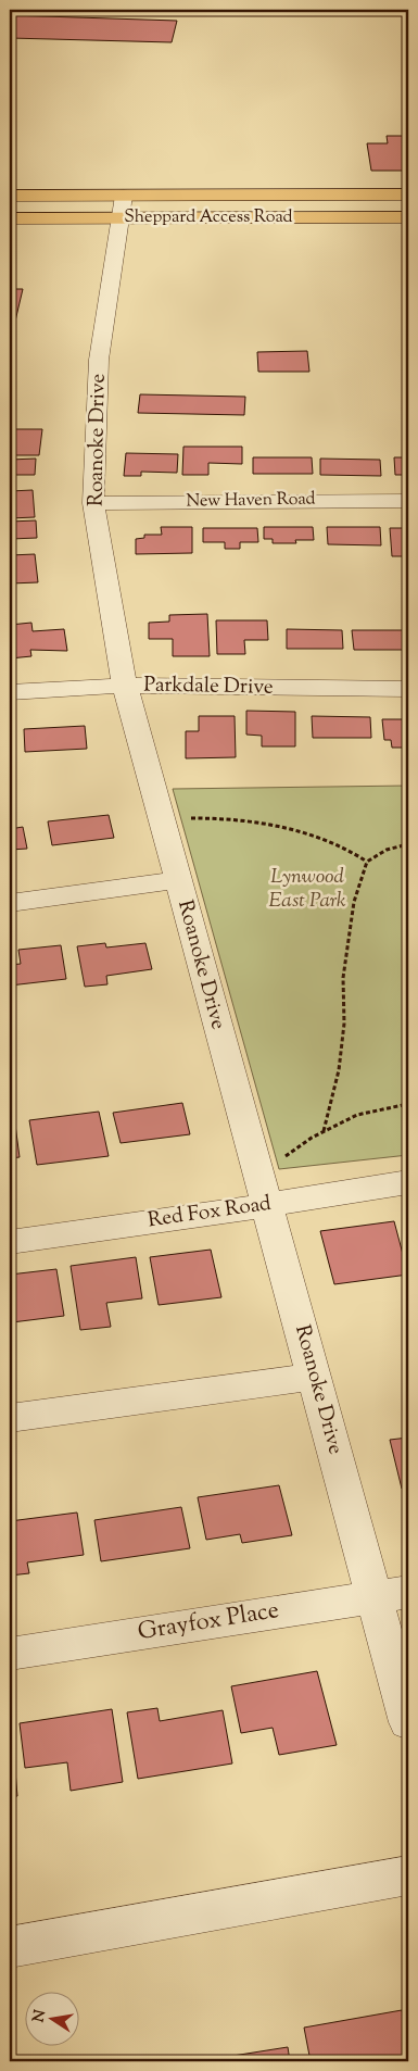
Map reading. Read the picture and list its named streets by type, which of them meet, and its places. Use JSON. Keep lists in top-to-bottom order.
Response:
{
  "streets": {
    "main road": ["Sheppard Access Road"],
    "street": [
      "Roanoke Drive",
      "New Haven Road",
      "Parkdale Drive",
      "Red Fox Road",
      "Grayfox Place"
    ]
  },
  "crossings": [
    ["Sheppard Access Road", "Roanoke Drive"],
    ["Roanoke Drive", "New Haven Road"],
    ["Roanoke Drive", "Parkdale Drive"],
    ["Roanoke Drive", "Red Fox Road"],
    ["Roanoke Drive", "Grayfox Place"]
  ],
  "parks": ["Lynwood East Park"],
  "north": "left"
}
